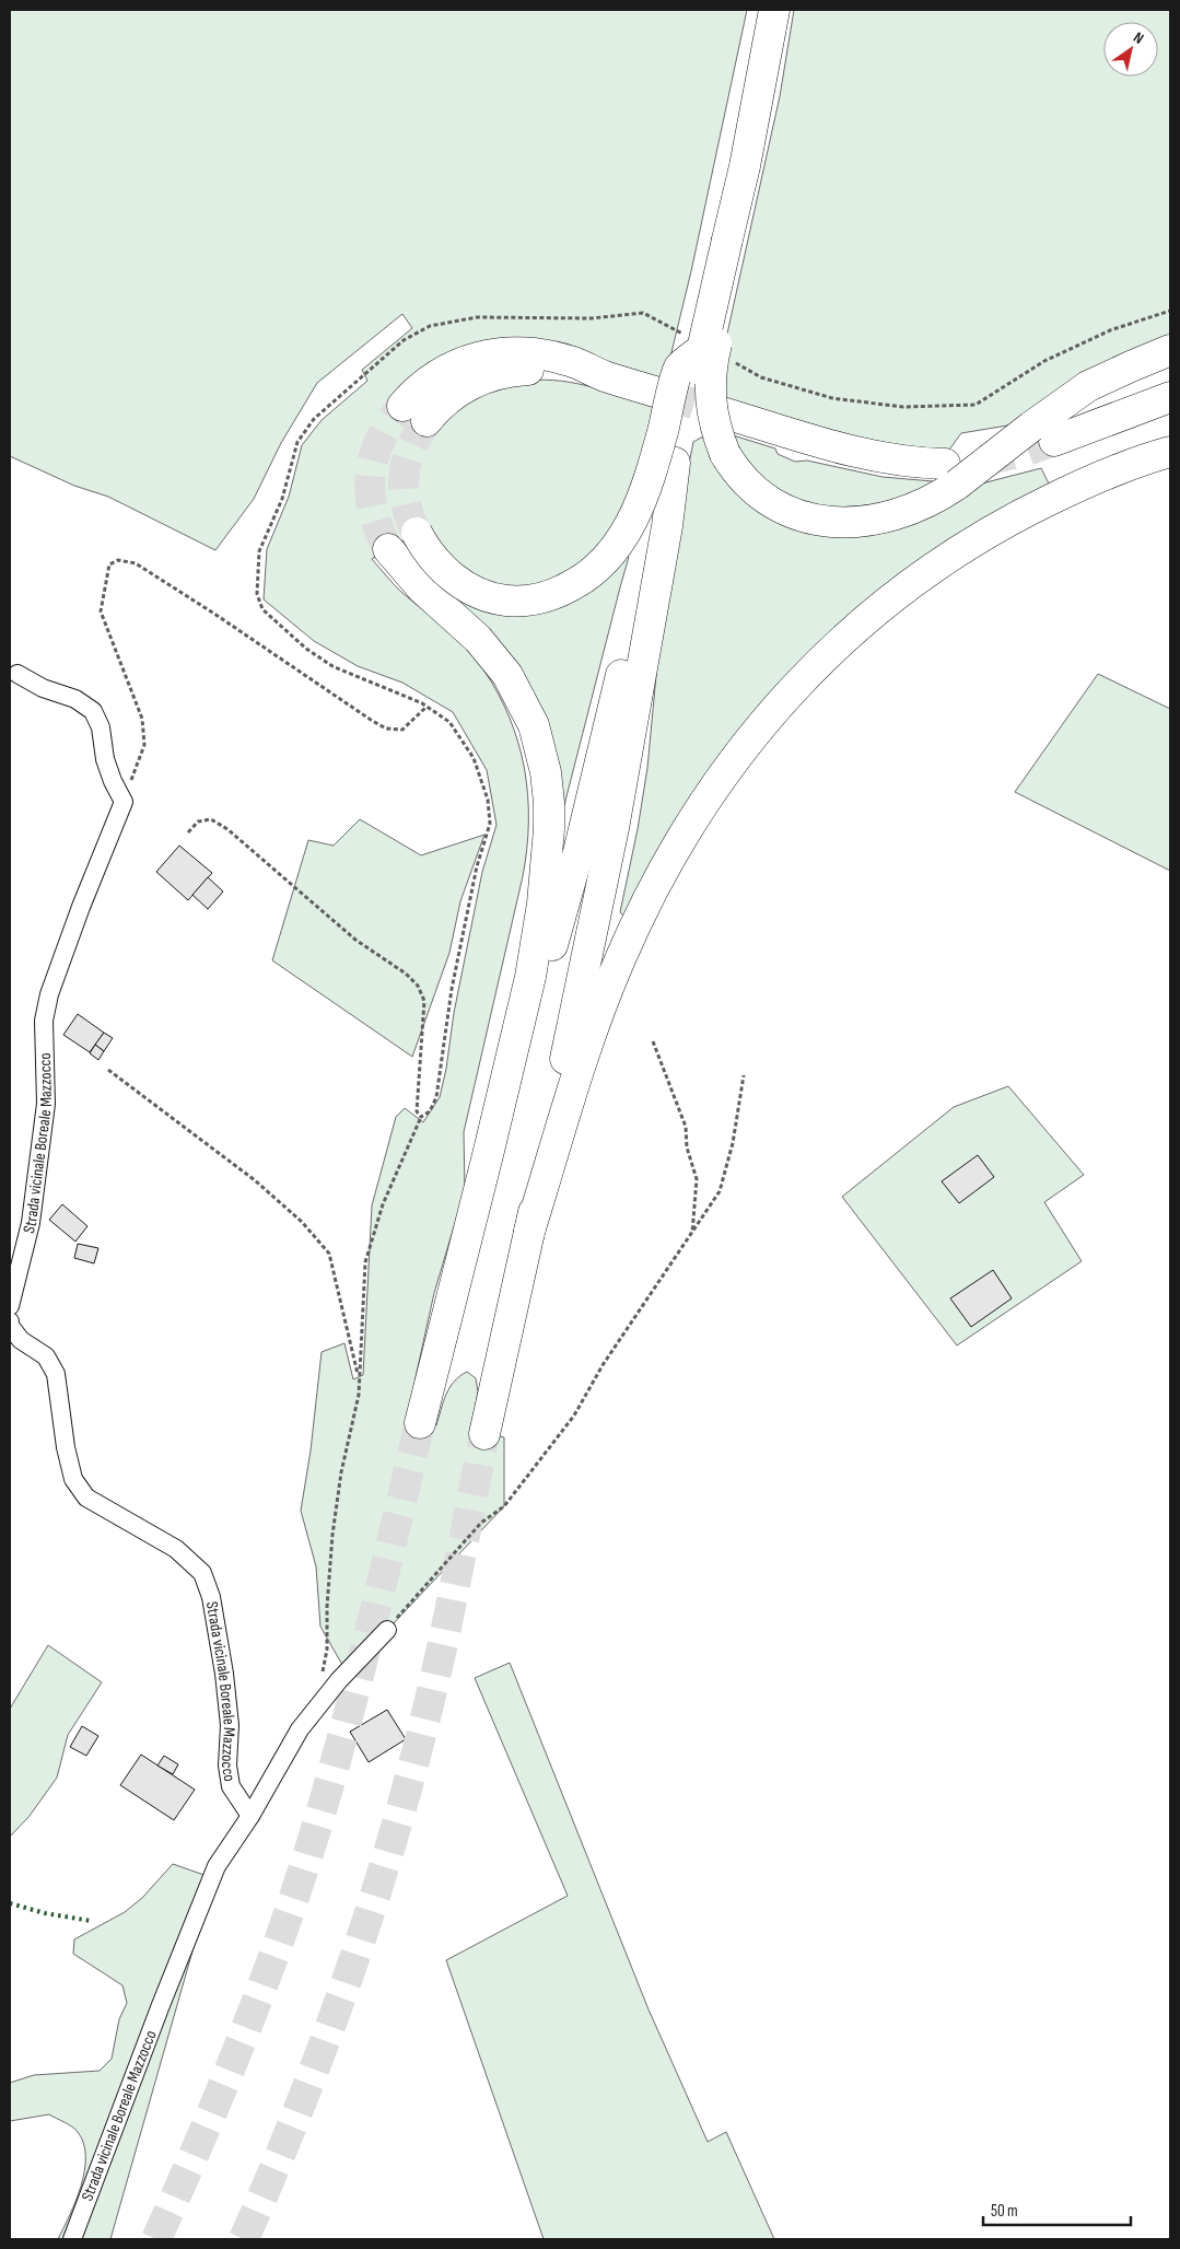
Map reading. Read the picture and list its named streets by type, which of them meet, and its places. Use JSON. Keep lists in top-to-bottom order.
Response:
{
  "streets": {
    "street": ["Strada vicinale Boreale Mazzocco"]
  },
  "scale_bar": "50 m",
  "north": "top right"
}
